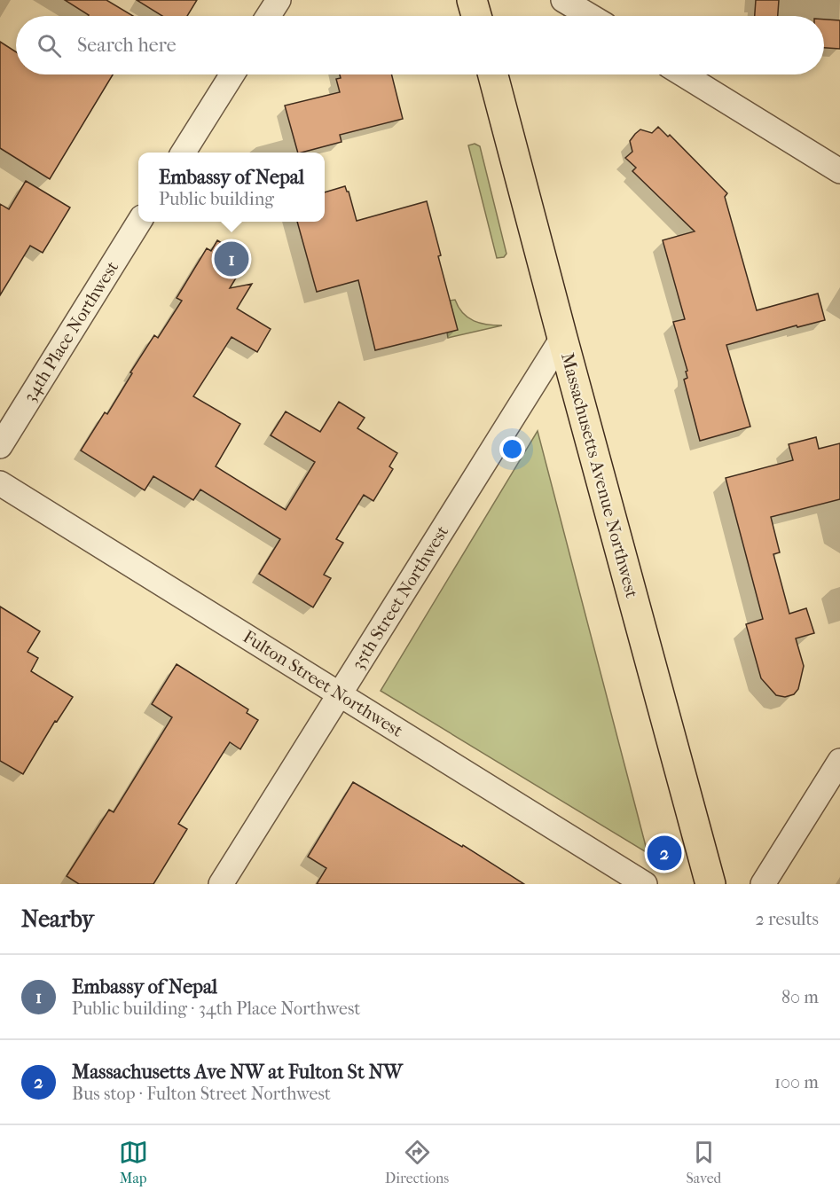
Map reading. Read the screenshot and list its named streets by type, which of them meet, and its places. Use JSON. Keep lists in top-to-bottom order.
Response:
{
  "streets": {
    "main road": ["Massachusetts Avenue Northwest"],
    "street": ["34th Place Northwest", "35th Street Northwest", "Fulton Street Northwest"]
  },
  "crossings": [
    ["Massachusetts Avenue Northwest", "35th Street Northwest"],
    ["35th Street Northwest", "Fulton Street Northwest"]
  ],
  "page": {
    "search": "Search here",
    "popup": ["Embassy of Nepal", "Public building"],
    "pins": ["1", "2"],
    "heading": ["Nearby", "2 results"],
    "list": [
      {
        "mark": "1",
        "name": "Embassy of Nepal",
        "note": "Public building · 34th Place Northwest",
        "value": "80 m"
      },
      {
        "mark": "2",
        "name": "Massachusetts Ave NW at Fulton St NW",
        "note": "Bus stop · Fulton Street Northwest",
        "value": "100 m"
      }
    ],
    "nav": ["Map", "Directions", "Saved"]
  }
}
